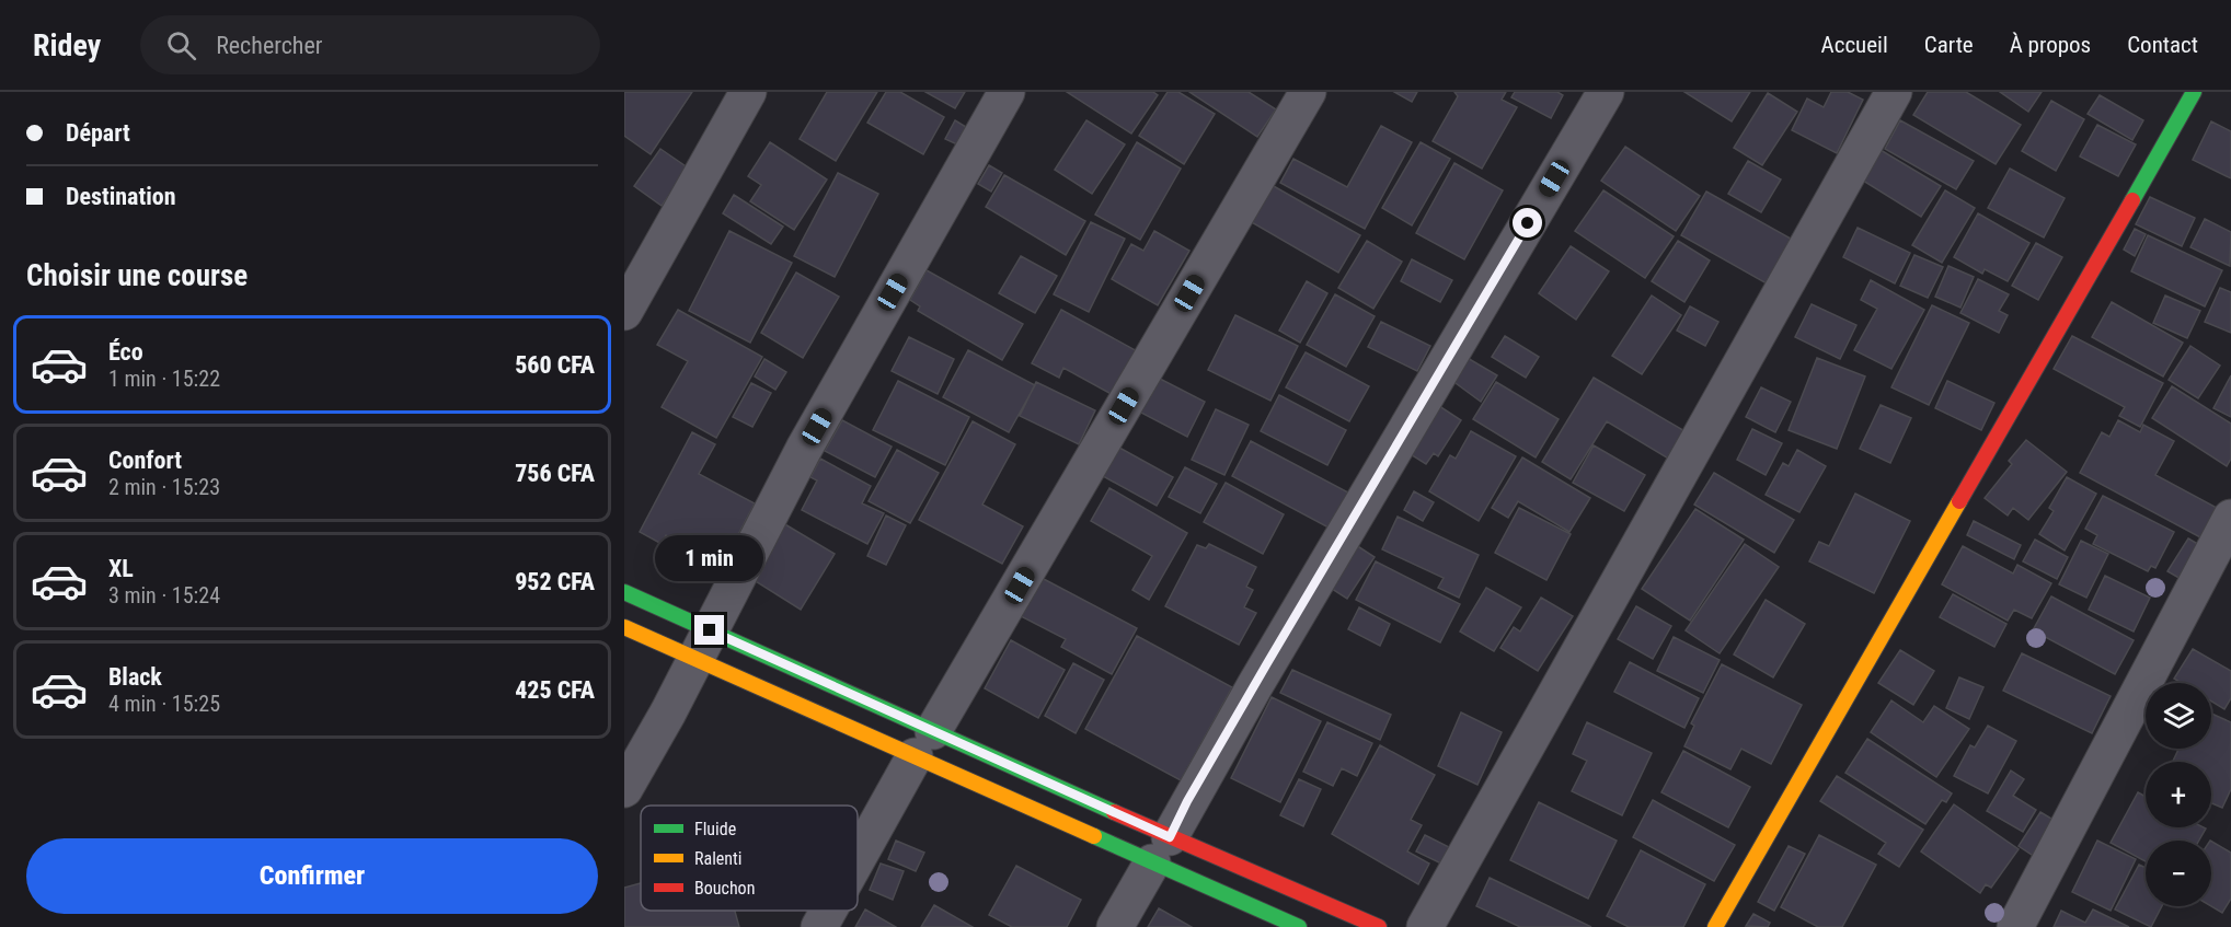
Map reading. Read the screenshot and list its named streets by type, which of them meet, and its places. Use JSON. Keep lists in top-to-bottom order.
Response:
{
  "legend": ["Fluide", "Ralenti", "Bouchon"],
  "page": {
    "header": "Ridey",
    "search": "Rechercher",
    "nav": [
      "Accueil",
      "Carte",
      "À propos",
      "Contact"
    ],
    "banner": ["Départ", "Destination"],
    "heading": "Choisir une course",
    "list": [
      {
        "name": "Éco",
        "note": "1 min · 15:22",
        "value": "560 CFA"
      },
      {
        "name": "Confort",
        "note": "2 min · 15:23",
        "value": "756 CFA"
      },
      {
        "name": "XL",
        "note": "3 min · 15:24",
        "value": "952 CFA"
      },
      {
        "name": "Black",
        "note": "4 min · 15:25",
        "value": "425 CFA"
      }
    ],
    "bubble": "1 min",
    "map_buttons": ["+", "−"],
    "buttons": "Confirmer"
  }
}
